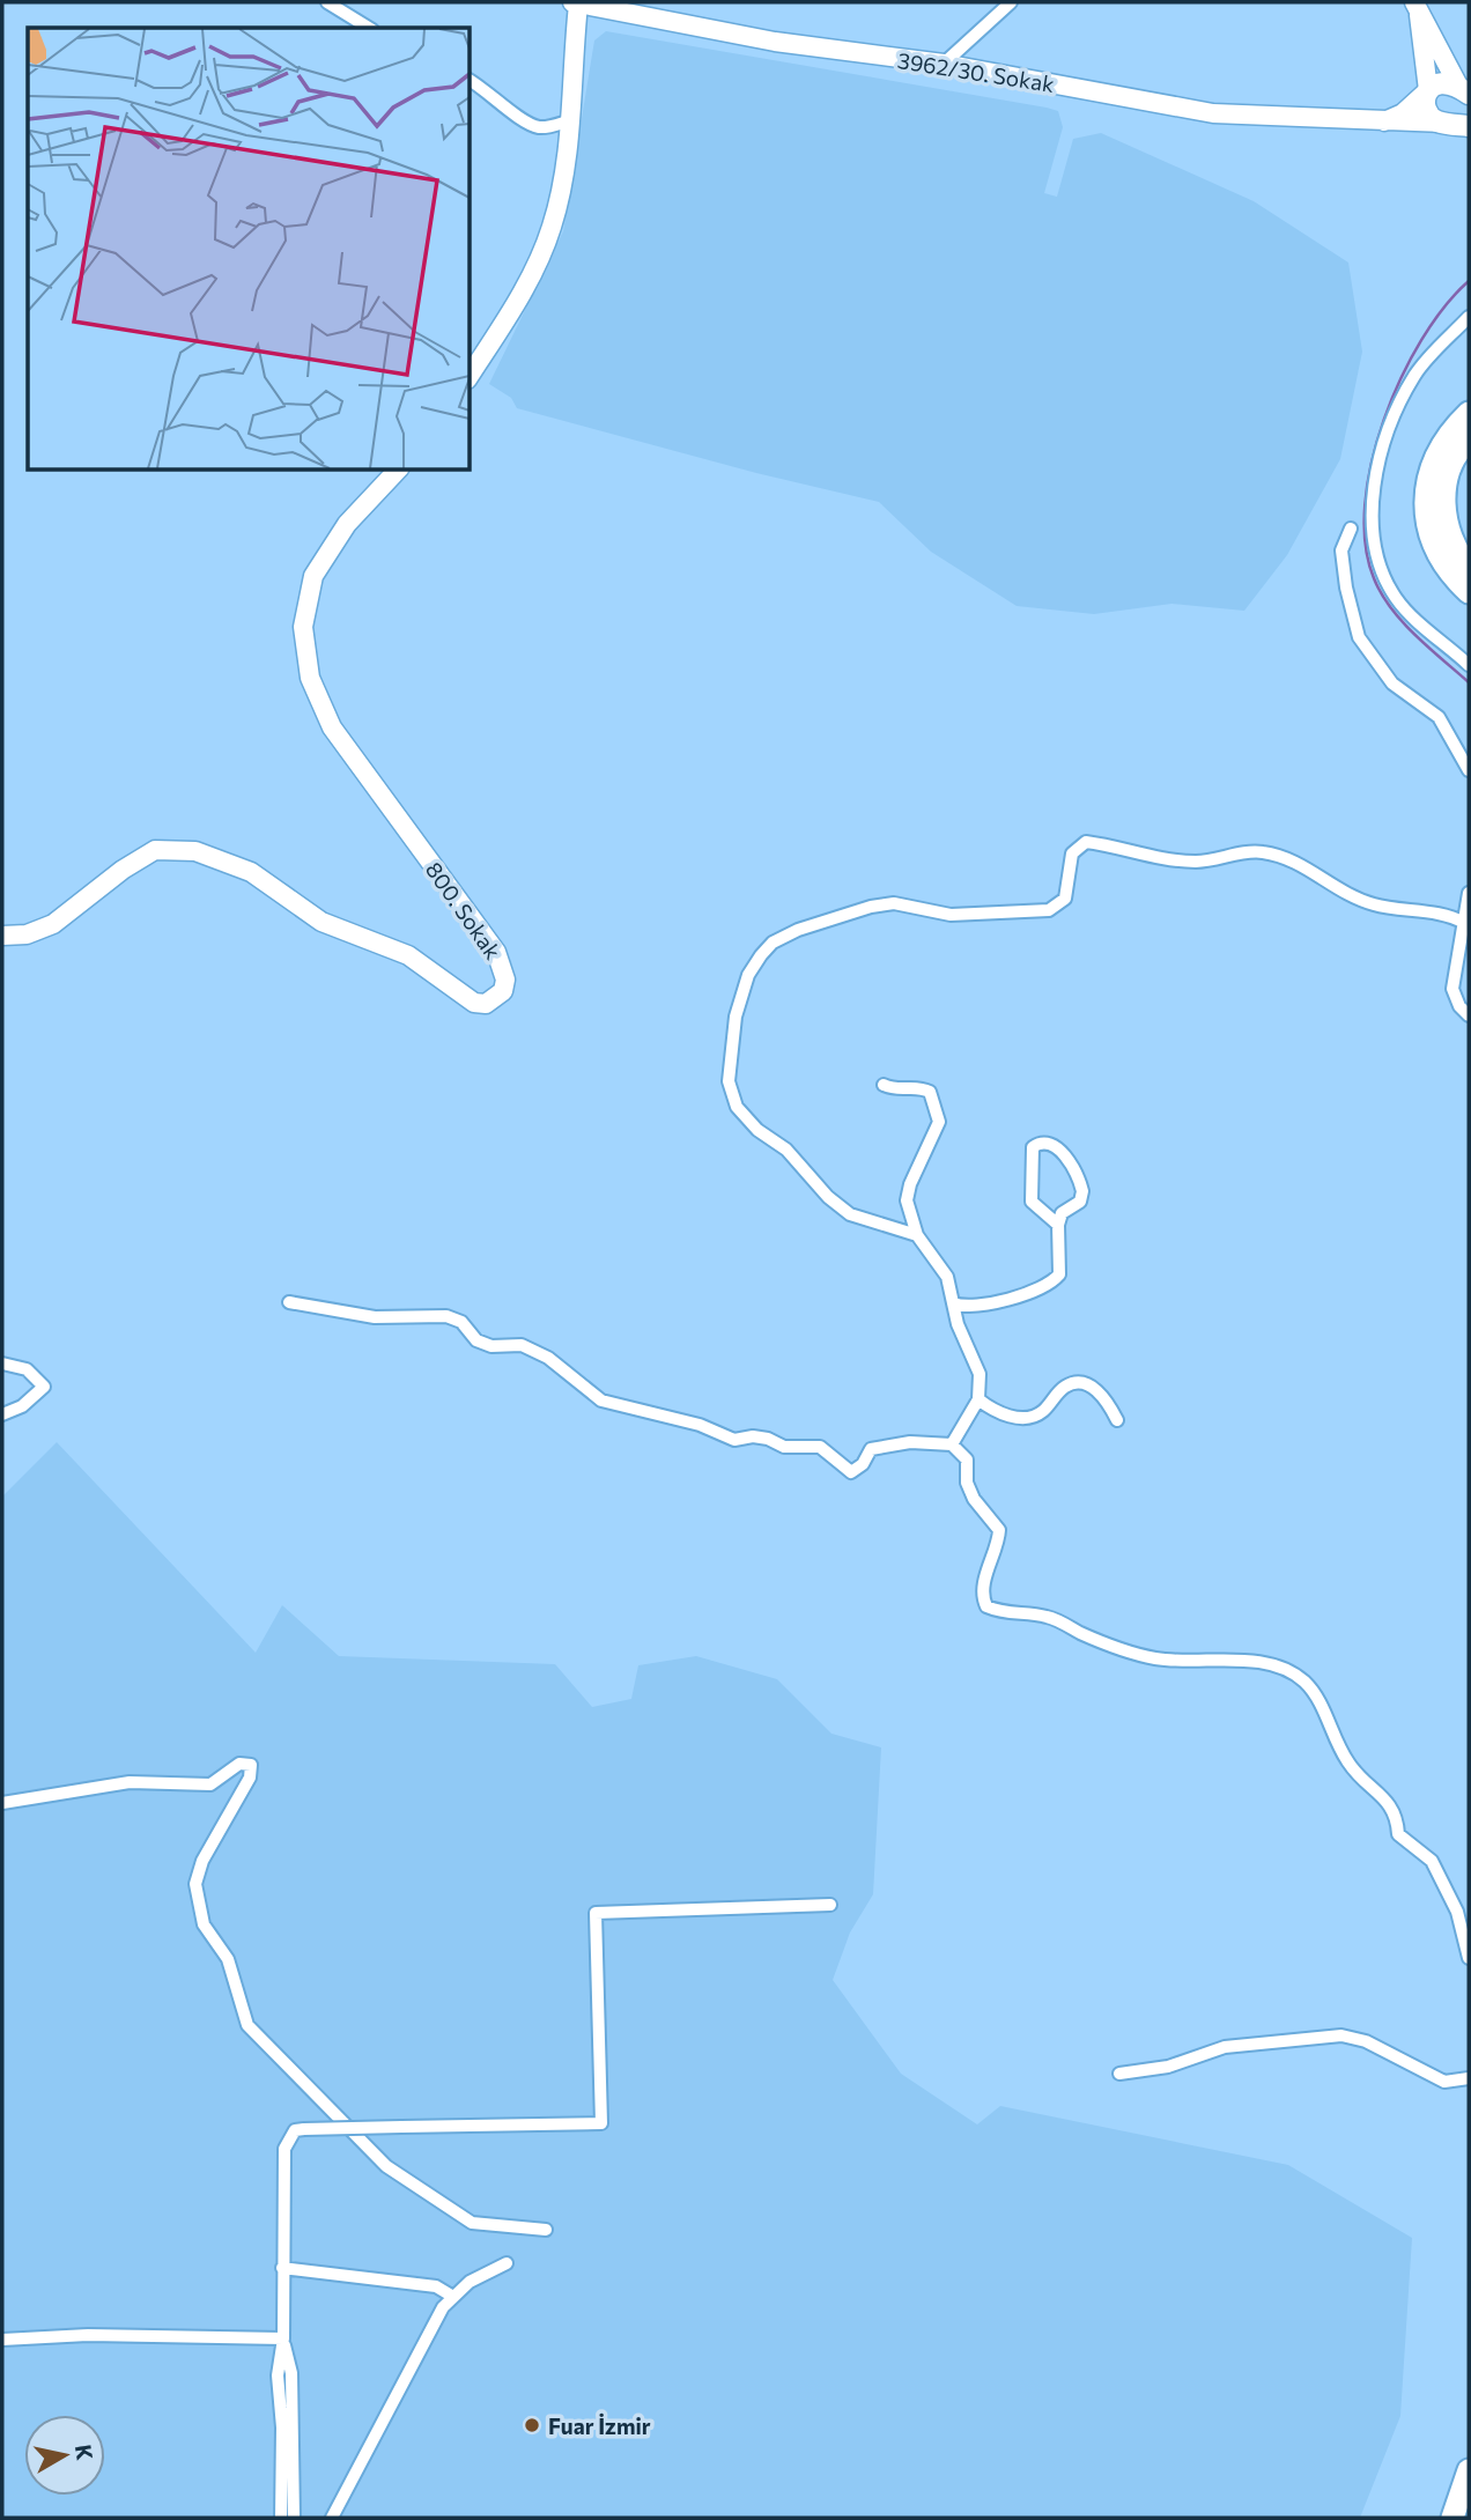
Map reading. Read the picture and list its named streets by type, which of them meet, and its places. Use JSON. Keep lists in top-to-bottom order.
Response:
{
  "streets": {
    "main road": ["3962/30. Sokak", "800. Sokak"]
  },
  "places": ["Fuar İzmir"],
  "north": "right"
}
